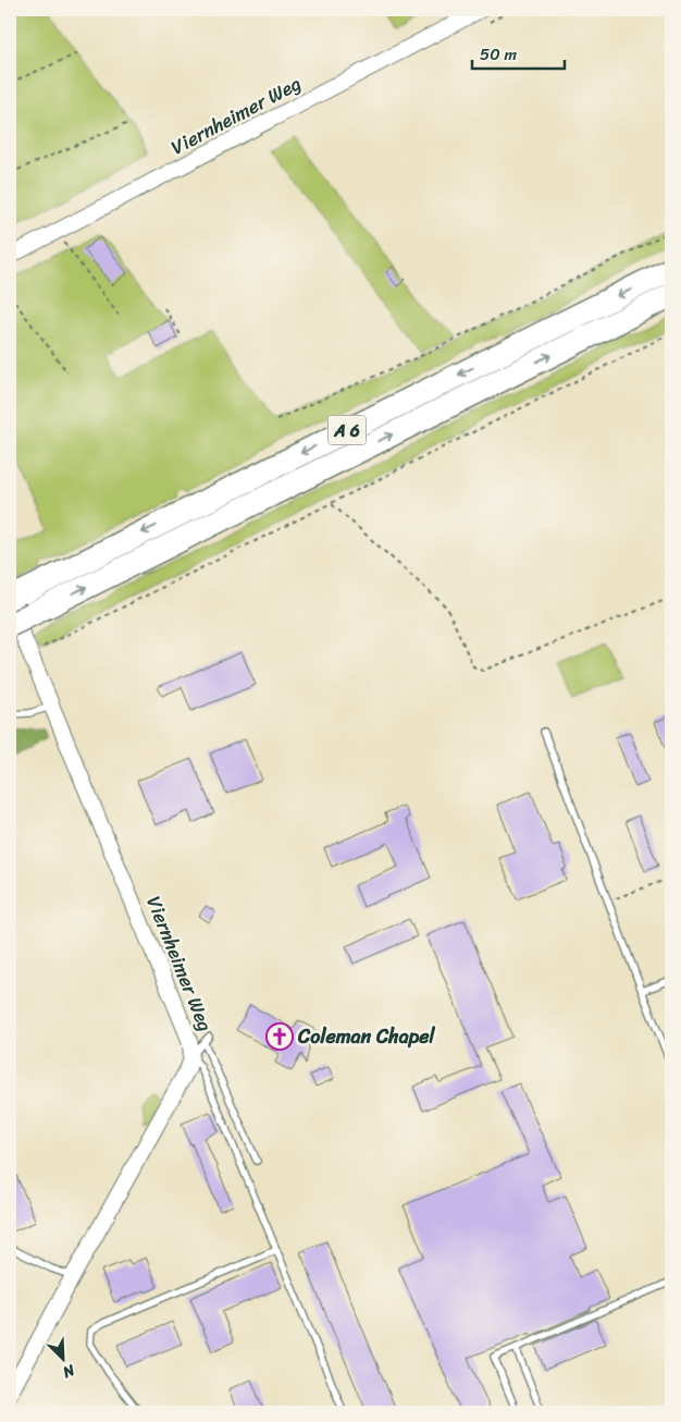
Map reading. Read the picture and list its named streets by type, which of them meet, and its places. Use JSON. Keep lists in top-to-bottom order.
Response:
{
  "streets": {
    "highway": ["A 6"],
    "street": ["Viernheimer Weg"]
  },
  "crossings": [
    ["Viernheimer Weg", "A 6"]
  ],
  "places": {
    "church": ["Coleman Chapel"]
  },
  "scale_bar": "50 m",
  "north": "bottom right"
}
